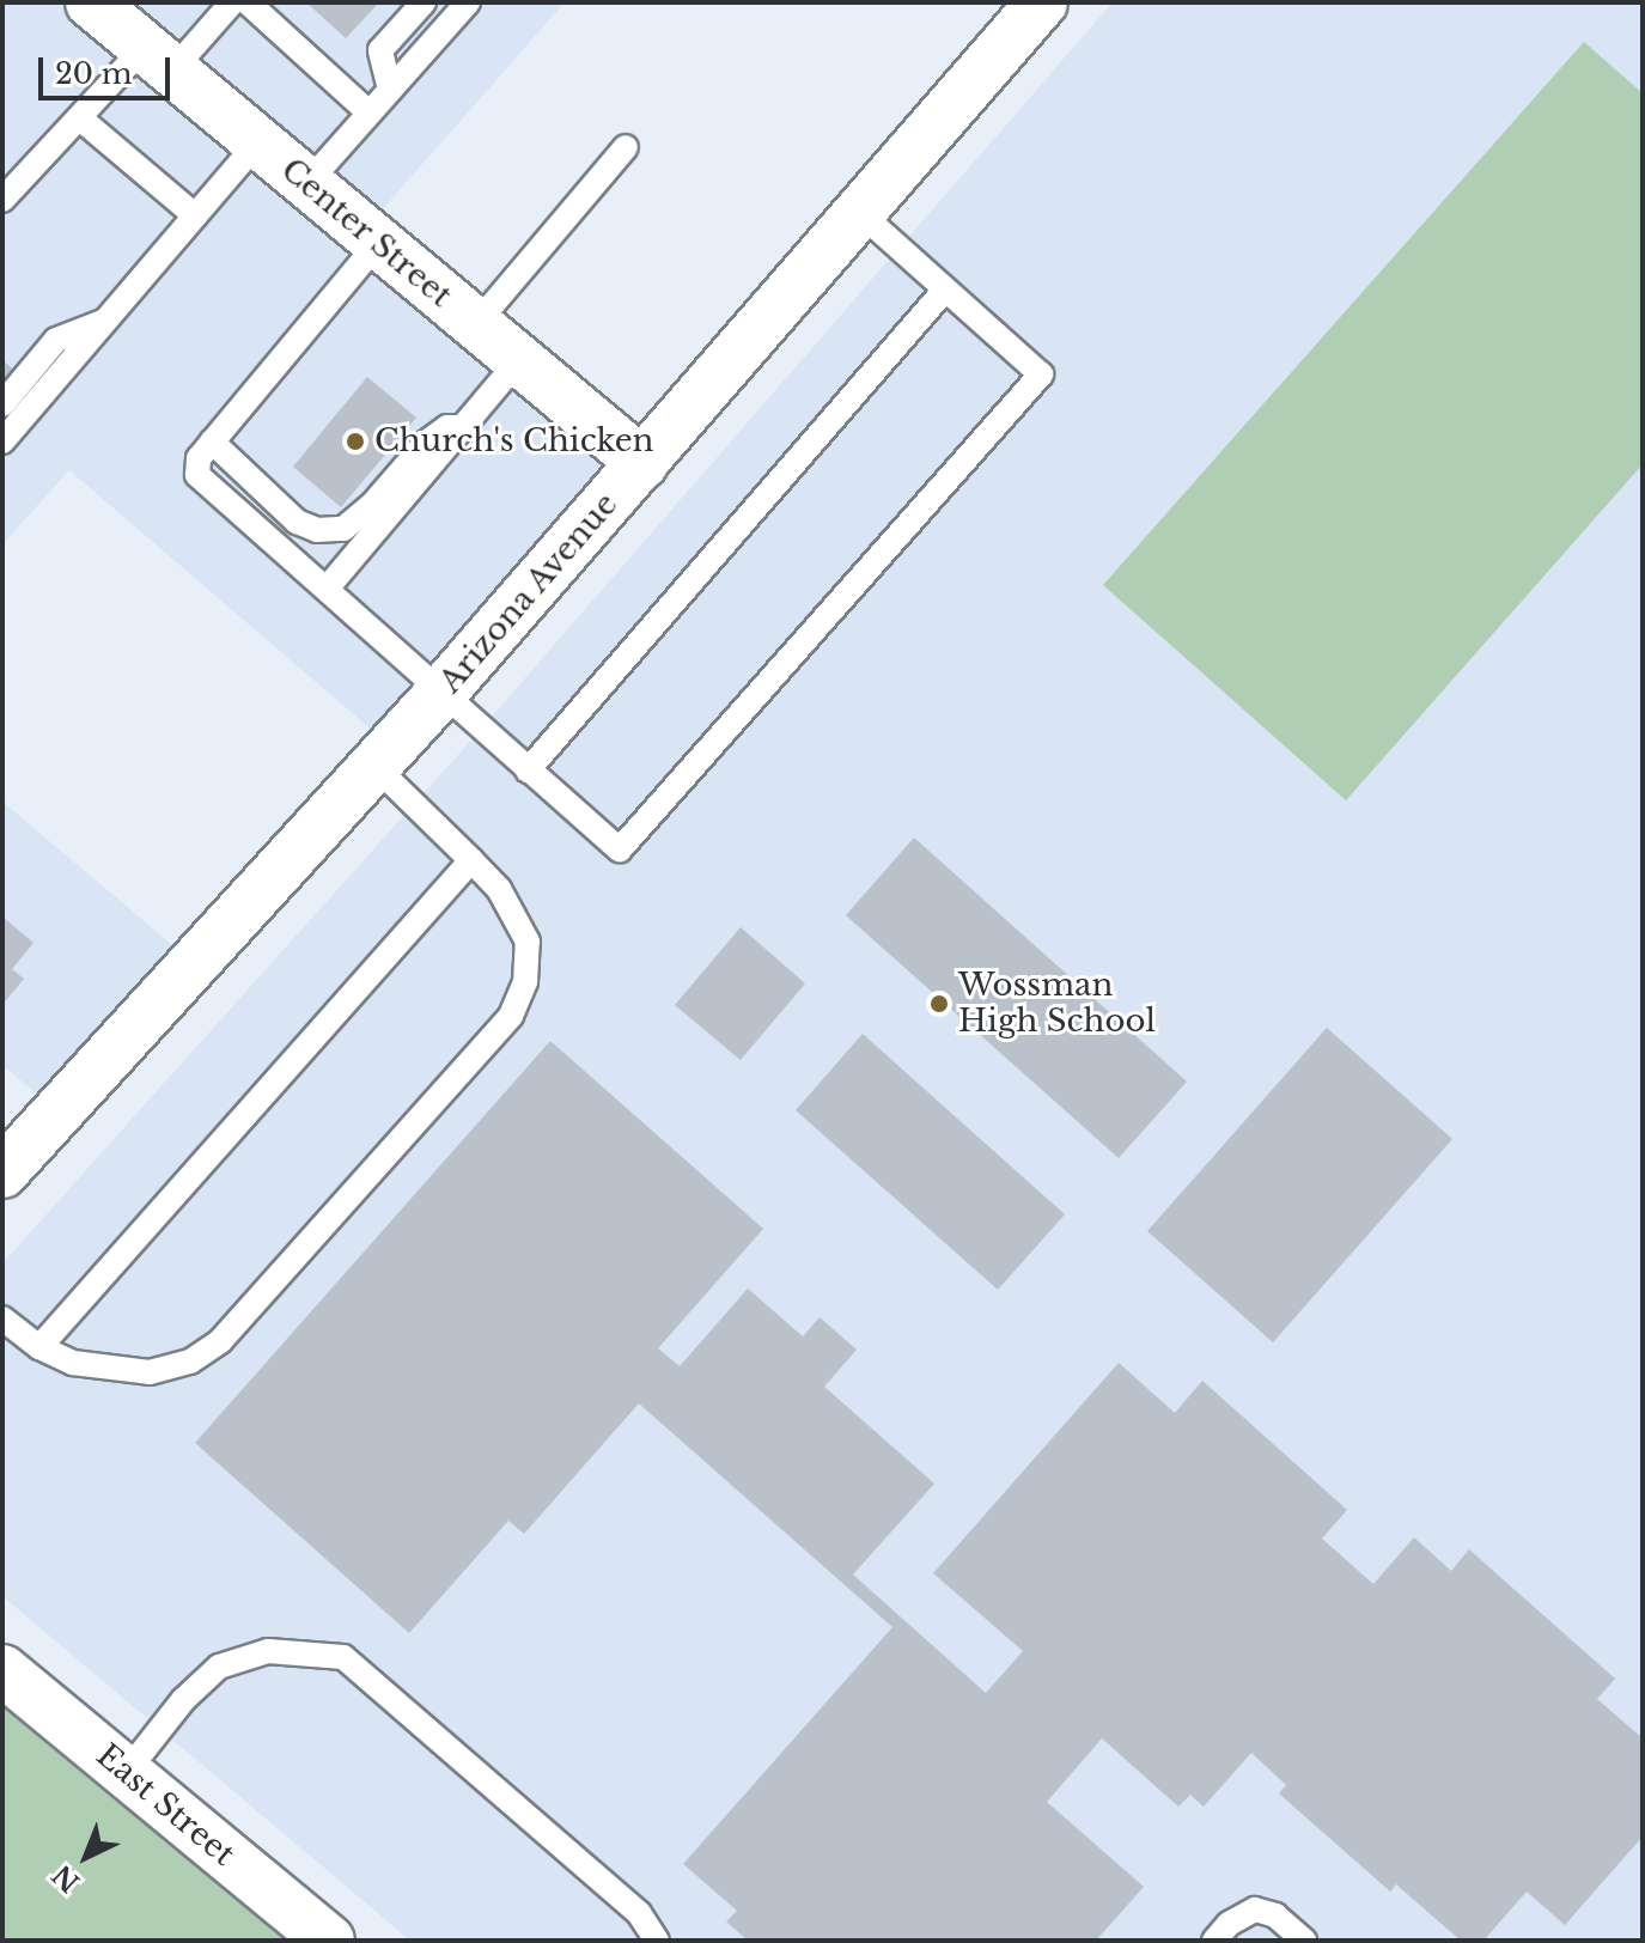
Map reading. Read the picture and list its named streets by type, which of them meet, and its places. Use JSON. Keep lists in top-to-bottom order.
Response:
{
  "streets": {
    "street": ["Center Street", "Arizona Avenue", "East Street"]
  },
  "crossings": [
    ["Center Street", "Arizona Avenue"]
  ],
  "places": ["Church's Chicken", "Wossman High School"],
  "scale_bar": "20 m",
  "north": "bottom left"
}
